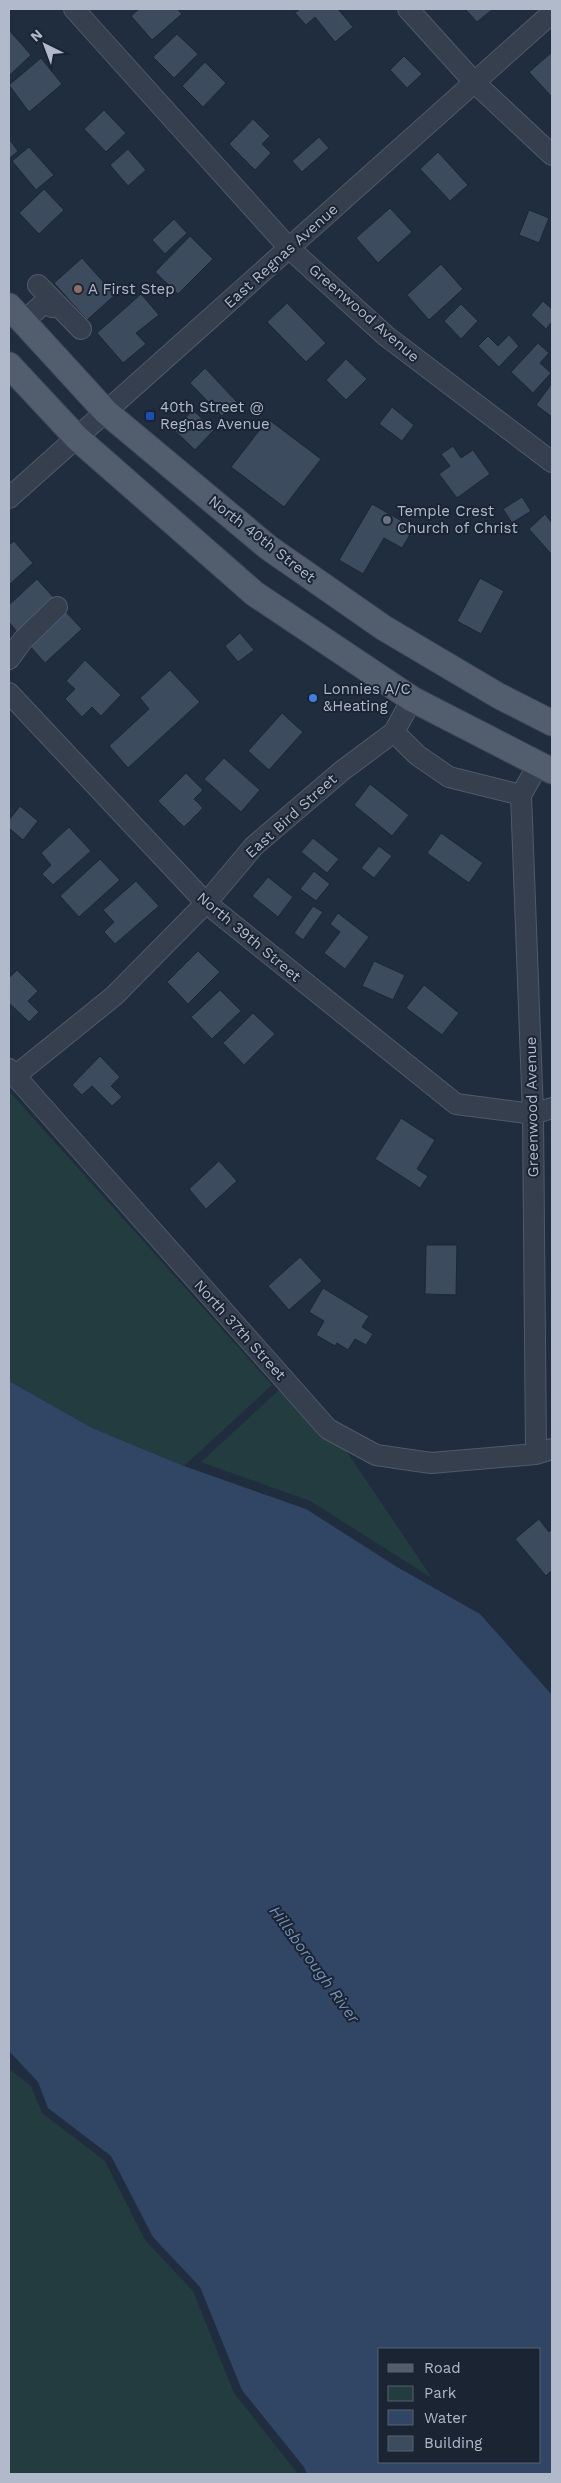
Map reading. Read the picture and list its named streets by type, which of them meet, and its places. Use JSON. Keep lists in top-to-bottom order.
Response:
{
  "streets": {
    "main road": ["North 40th Street"],
    "street": [
      "East Regnas Avenue",
      "Greenwood Avenue",
      "East Bird Street",
      "North 39th Street",
      "North 37th Street"
    ]
  },
  "crossings": [
    ["East Regnas Avenue", "Greenwood Avenue"],
    ["East Regnas Avenue", "North 40th Street"],
    ["Greenwood Avenue", "North 39th Street"],
    ["Greenwood Avenue", "North 37th Street"],
    ["East Bird Street", "North 39th Street"],
    ["East Bird Street", "North 37th Street"]
  ],
  "water": ["Hillsborough River"],
  "places": {
    "other": ["A First Step", "Temple Crest Church of Christ", "Lonnies A/C &Heating"],
    "transit": ["40th Street @ Regnas Avenue"]
  },
  "legend": [
    "Road",
    "Park",
    "Water",
    "Building"
  ],
  "north": "top left"
}
